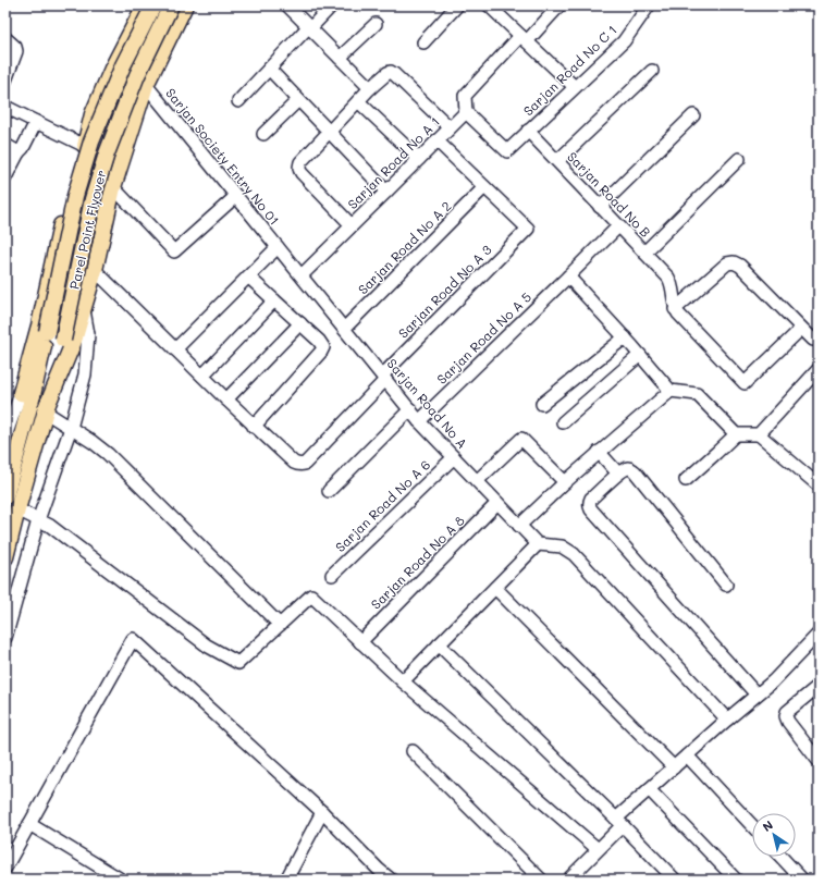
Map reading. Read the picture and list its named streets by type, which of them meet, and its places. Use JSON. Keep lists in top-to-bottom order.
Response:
{
  "streets": {
    "main road": ["Parel Point Flyover"],
    "street": [
      "Sarjan Road No C 1",
      "Sarjan Society Entry No 01",
      "Sarjan Road No A 1",
      "Sarjan Road No B",
      "Sarjan Road No A 2",
      "Sarjan Road No A 3",
      "Sarjan Road No A 5",
      "Sarjan Road No A",
      "Sarjan Road No A 6",
      "Sarjan Road No A 8"
    ]
  },
  "crossings": [
    ["Sarjan Road No C 1", "Sarjan Road No A 1"],
    ["Sarjan Road No C 1", "Sarjan Road No B"],
    ["Sarjan Society Entry No 01", "Sarjan Road No A 1"],
    ["Sarjan Society Entry No 01", "Sarjan Road No A"],
    ["Sarjan Road No A 1", "Sarjan Road No A"],
    ["Sarjan Road No B", "Sarjan Road No A 5"],
    ["Sarjan Road No A 2", "Sarjan Road No A 3"],
    ["Sarjan Road No A 2", "Sarjan Road No A"],
    ["Sarjan Road No A 3", "Sarjan Road No A"],
    ["Sarjan Road No A 5", "Sarjan Road No A"],
    ["Sarjan Road No A", "Sarjan Road No A 6"],
    ["Sarjan Road No A", "Sarjan Road No A 8"]
  ],
  "north": "top left"
}
